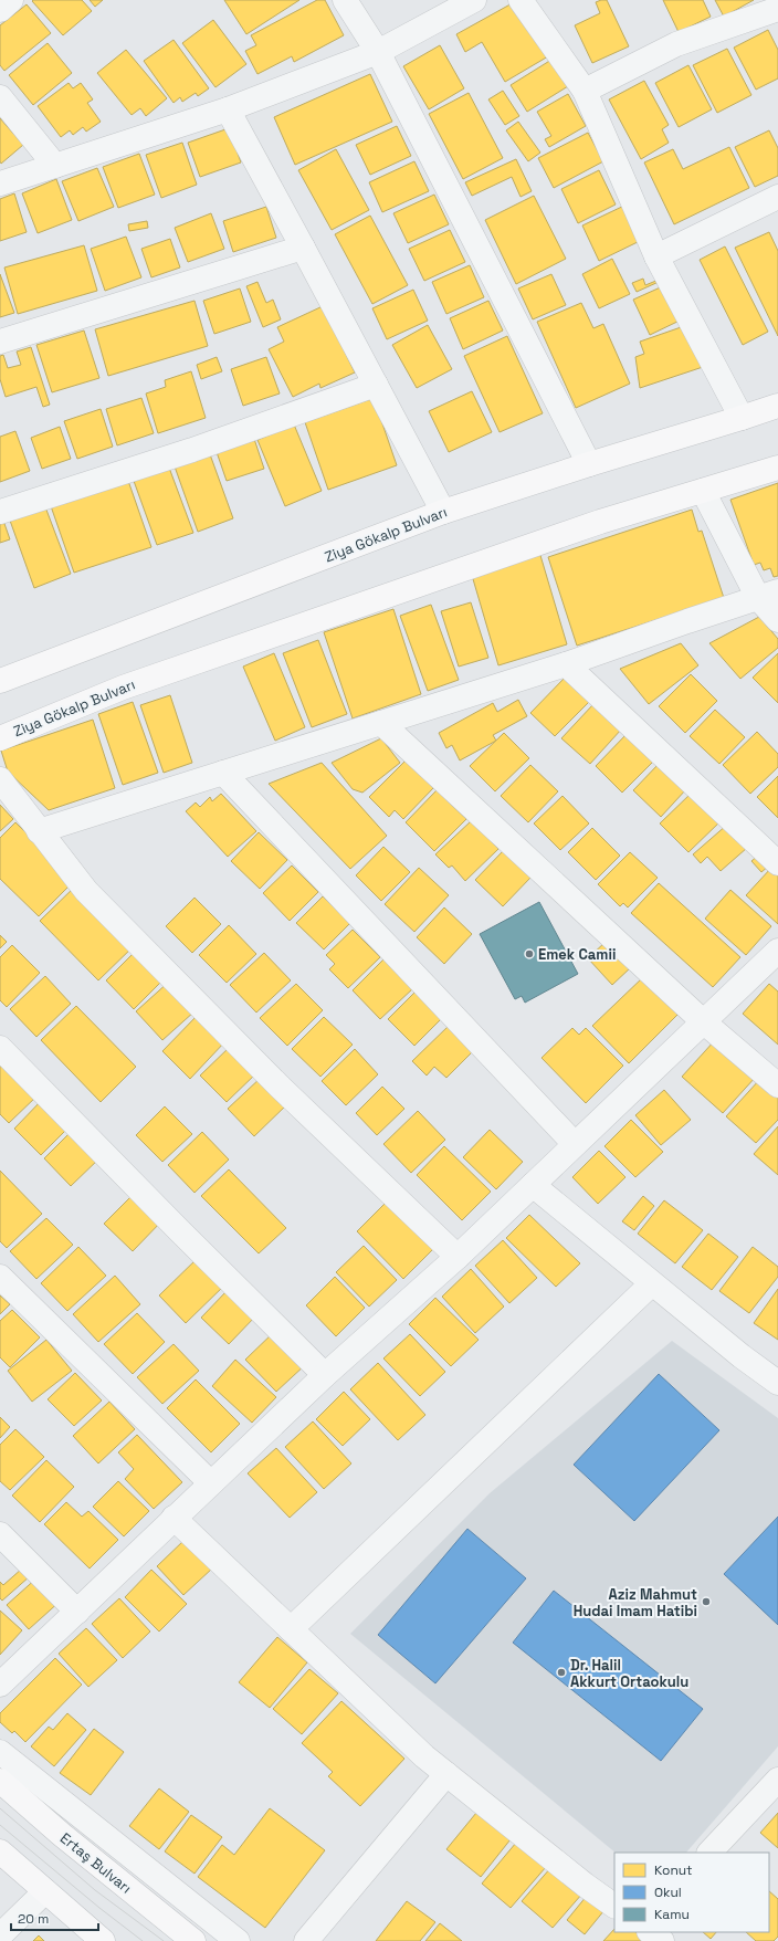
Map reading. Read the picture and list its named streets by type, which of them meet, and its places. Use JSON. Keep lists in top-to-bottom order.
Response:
{
  "streets": {
    "main road": ["Ziya Gökalp Bulvarı", "Ertaş Bulvarı"]
  },
  "places": ["Emek Camii", "Aziz Mahmut Hudai Imam Hatibi", "Dr. Halil Akkurt Ortaokulu"],
  "legend": ["Konut", "Okul", "Kamu"],
  "scale_bar": "20 m"
}
